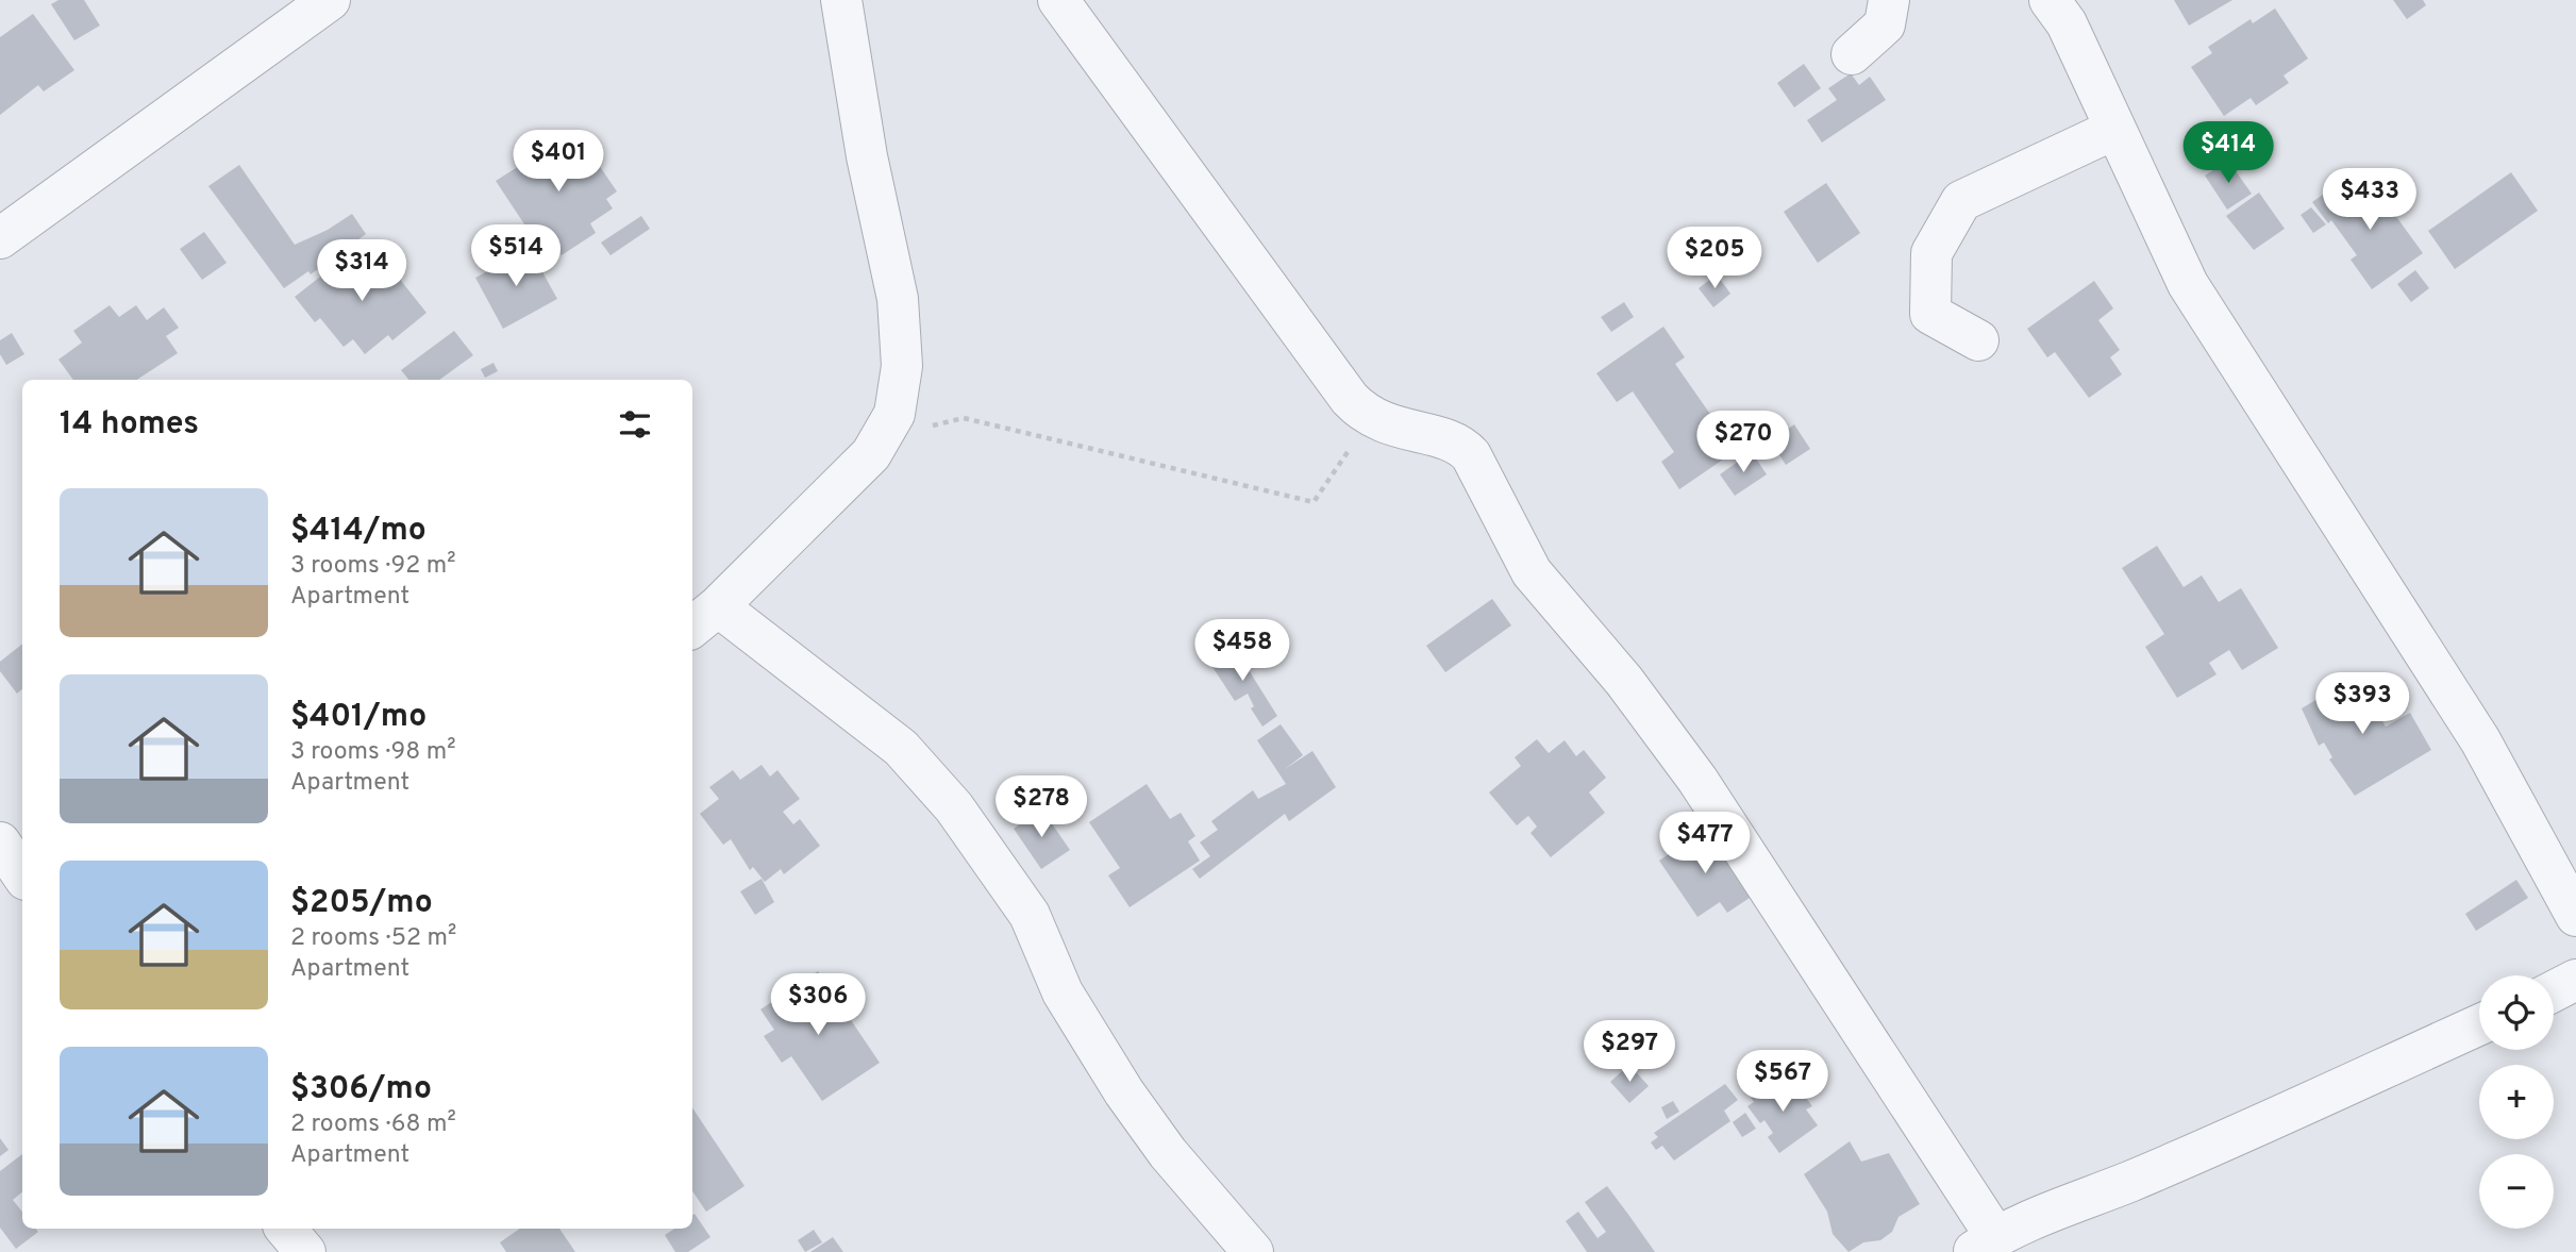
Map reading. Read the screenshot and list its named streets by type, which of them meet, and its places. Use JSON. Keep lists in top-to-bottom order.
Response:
{
  "page": {
    "price": [
      "$414",
      "$401",
      "$433",
      "$514",
      "$205",
      "$314",
      "$270",
      "$458",
      "$393",
      "$278",
      "$477",
      "$306",
      "$297",
      "$567"
    ],
    "heading": "14 homes",
    "list": [
      {
        "name": "$414/mo",
        "note": "3 rooms · 92 m² · Apartment"
      },
      {
        "name": "$401/mo",
        "note": "3 rooms · 98 m² · Apartment"
      },
      {
        "name": "$205/mo",
        "note": "2 rooms · 52 m² · Apartment"
      },
      {
        "name": "$306/mo",
        "note": "2 rooms · 68 m² · Apartment"
      }
    ],
    "map_buttons": ["+", "−"]
  }
}
